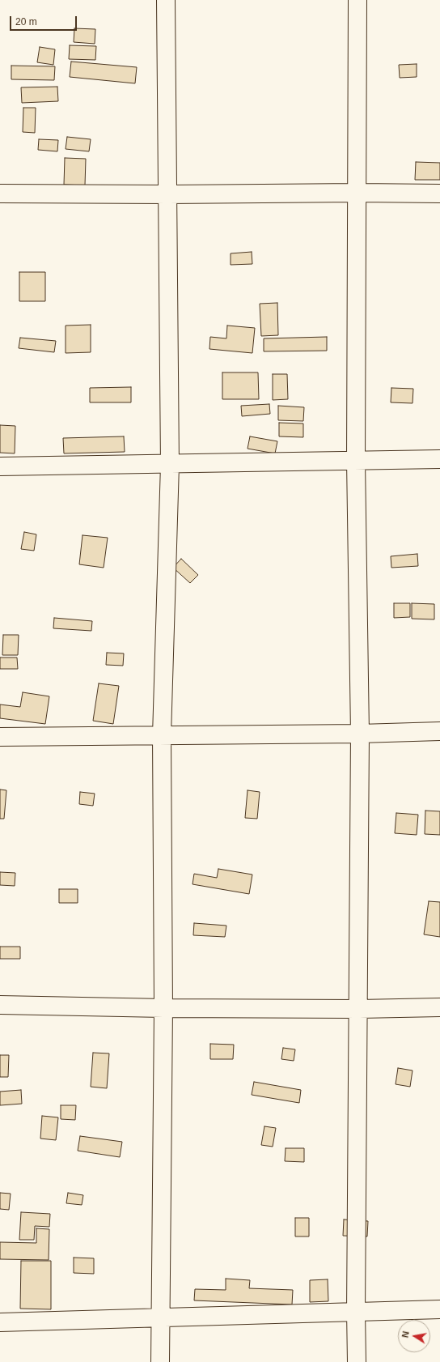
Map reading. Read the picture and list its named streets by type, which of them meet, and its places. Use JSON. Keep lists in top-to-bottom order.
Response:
{
  "scale_bar": "20 m",
  "north": "left"
}
